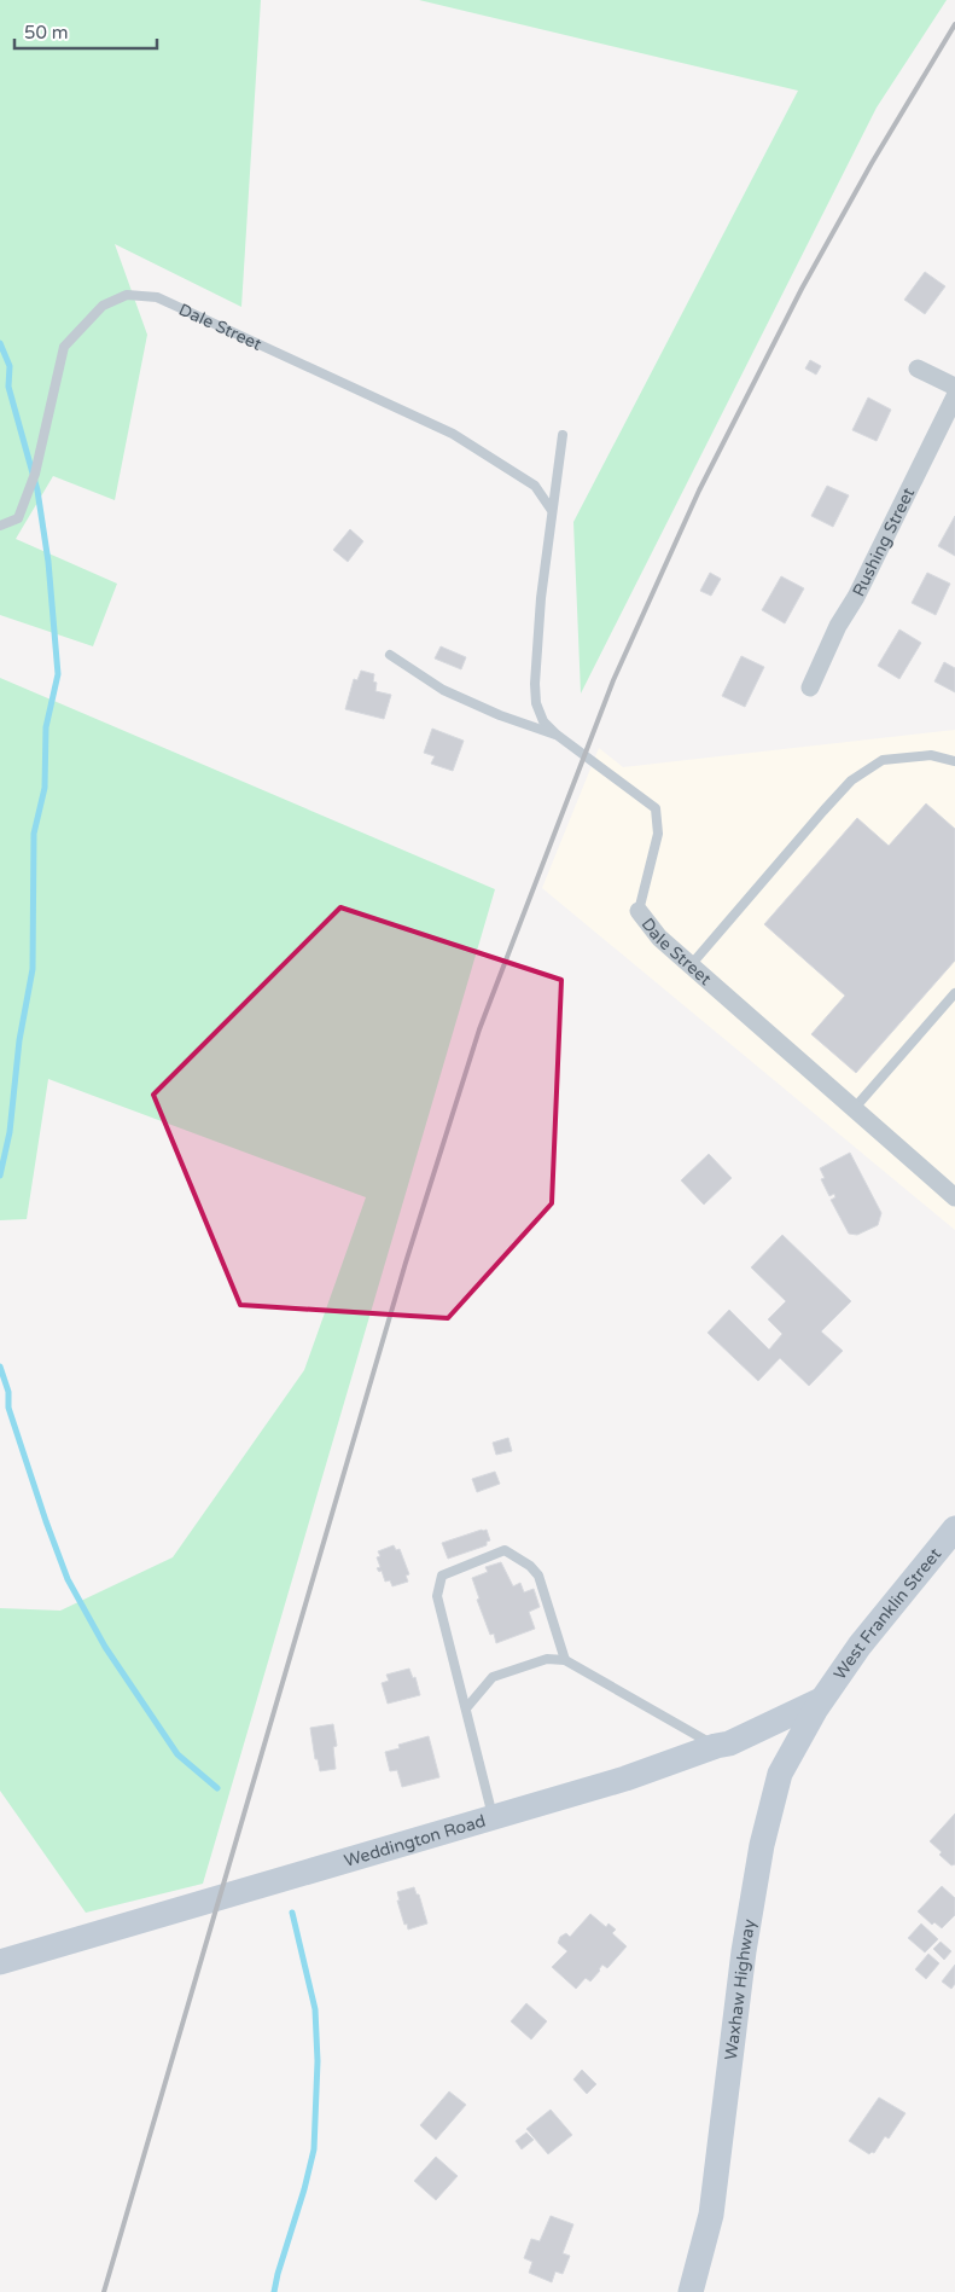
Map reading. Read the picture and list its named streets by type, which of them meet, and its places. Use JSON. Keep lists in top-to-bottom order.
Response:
{
  "streets": {
    "main road": ["West Franklin Street", "Weddington Road", "Waxhaw Highway"],
    "street": ["Dale Street", "Rushing Street"]
  },
  "crossings": [
    ["West Franklin Street", "Weddington Road"],
    ["West Franklin Street", "Waxhaw Highway"],
    ["Weddington Road", "Waxhaw Highway"]
  ],
  "scale_bar": "50 m"
}
